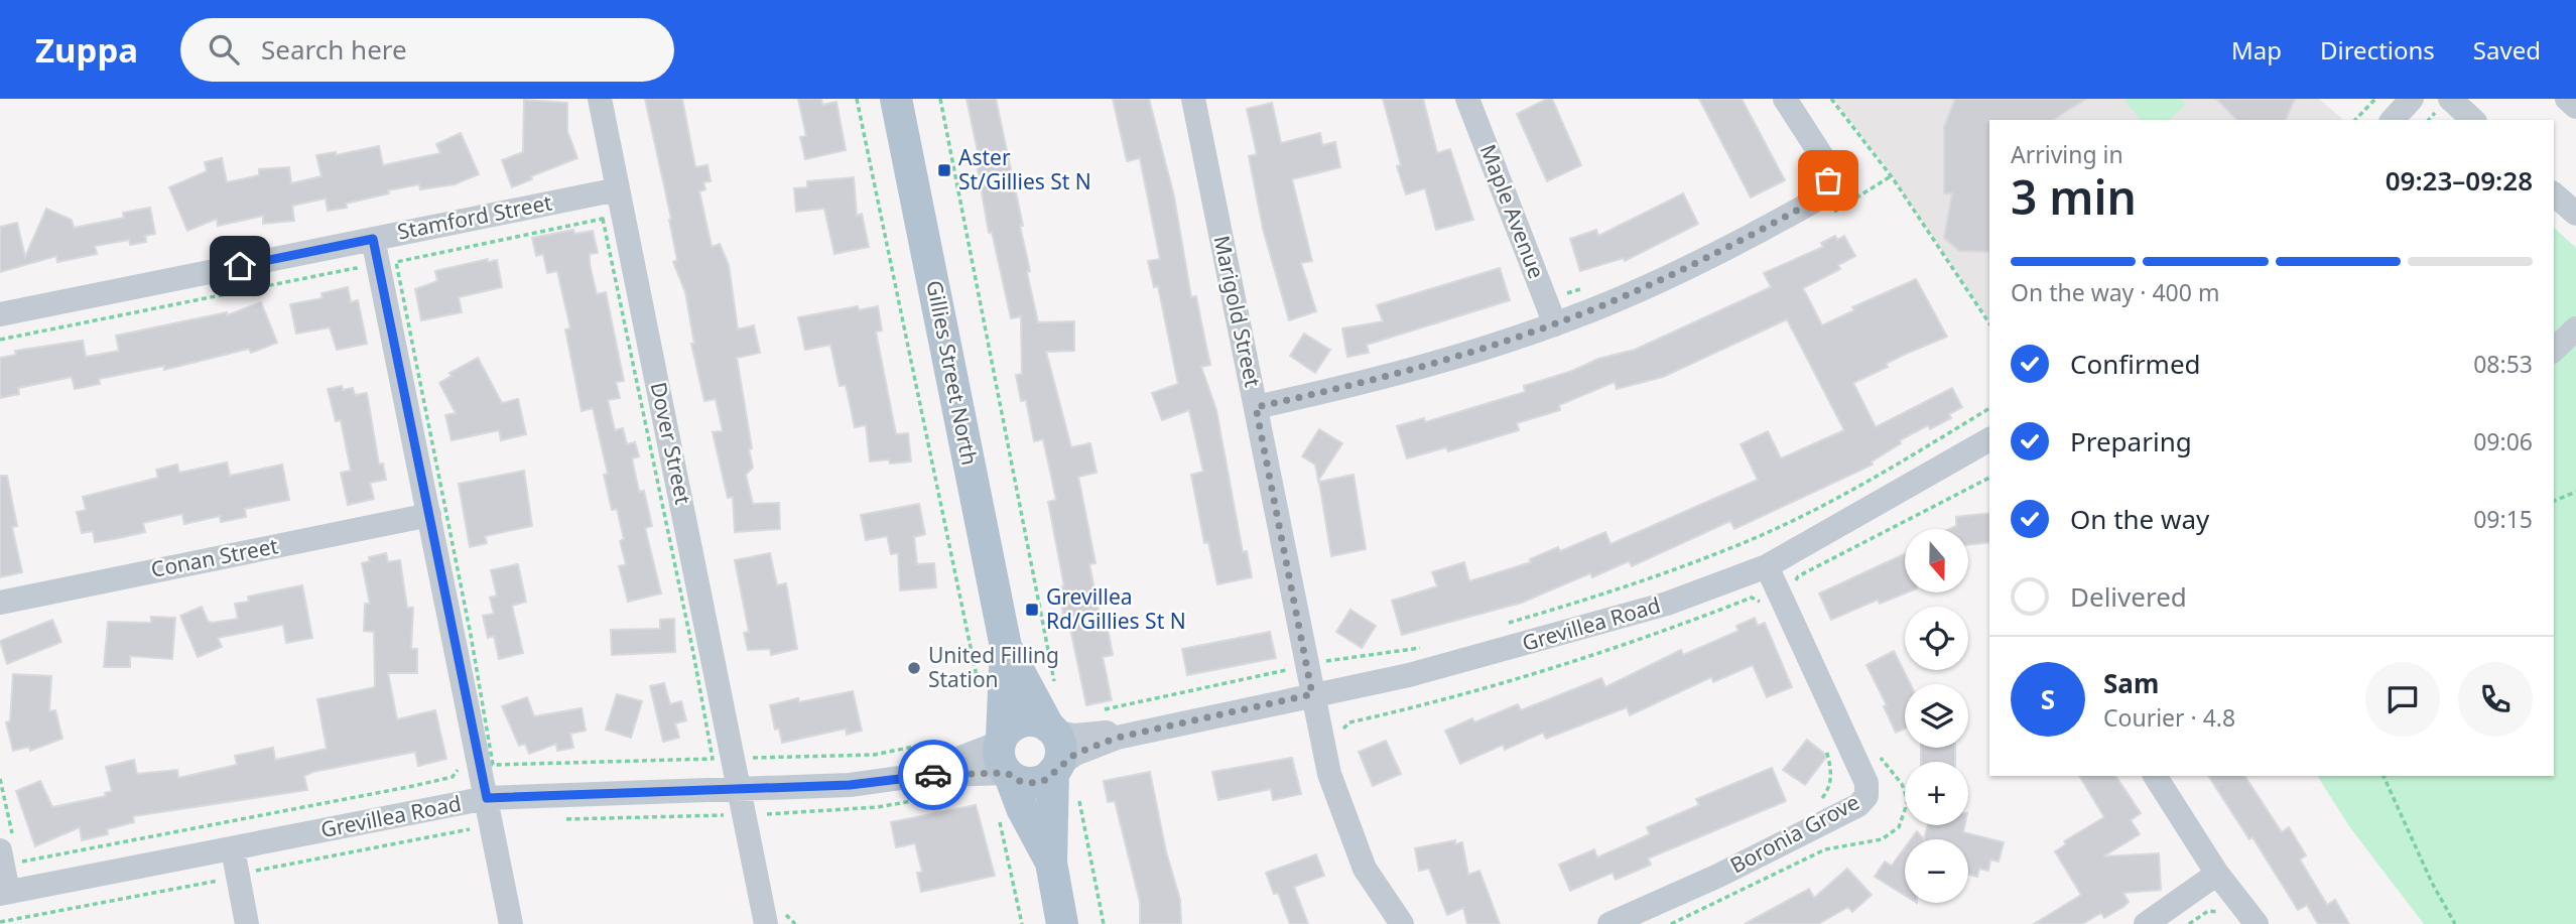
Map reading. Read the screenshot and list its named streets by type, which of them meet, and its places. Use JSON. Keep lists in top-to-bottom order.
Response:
{
  "streets": {
    "main road": ["Gillies Street North"],
    "street": [
      "Maple Avenue",
      "Stamford Street",
      "Marigold Street",
      "Dover Street",
      "Conan Street",
      "Grevillea Road",
      "Boronia Grove"
    ]
  },
  "crossings": [
    ["Stamford Street", "Dover Street"],
    ["Marigold Street", "Grevillea Road"],
    ["Gillies Street North", "Grevillea Road"],
    ["Dover Street", "Grevillea Road"],
    ["Grevillea Road", "Boronia Grove"]
  ],
  "places": {
    "transit": ["Aster St/Gillies St N", "Grevillea Rd/Gillies St N"],
    "other": ["United Filling Station"]
  },
  "north": "bottom",
  "page": {
    "header": "Zuppa",
    "search": "Search here",
    "nav": ["Map", "Directions", "Saved"],
    "heading": ["3 min", "Arriving in", "09:23–09:28"],
    "panel": ["Sam", "Courier · 4.8"],
    "bar": "On the way · 400 m",
    "list": [
      ["Confirmed", "08:53"],
      ["Preparing", "09:06"],
      ["On the way", "09:15"],
      "Delivered"
    ],
    "map_buttons": ["+", "−"],
    "round": "S"
  }
}
